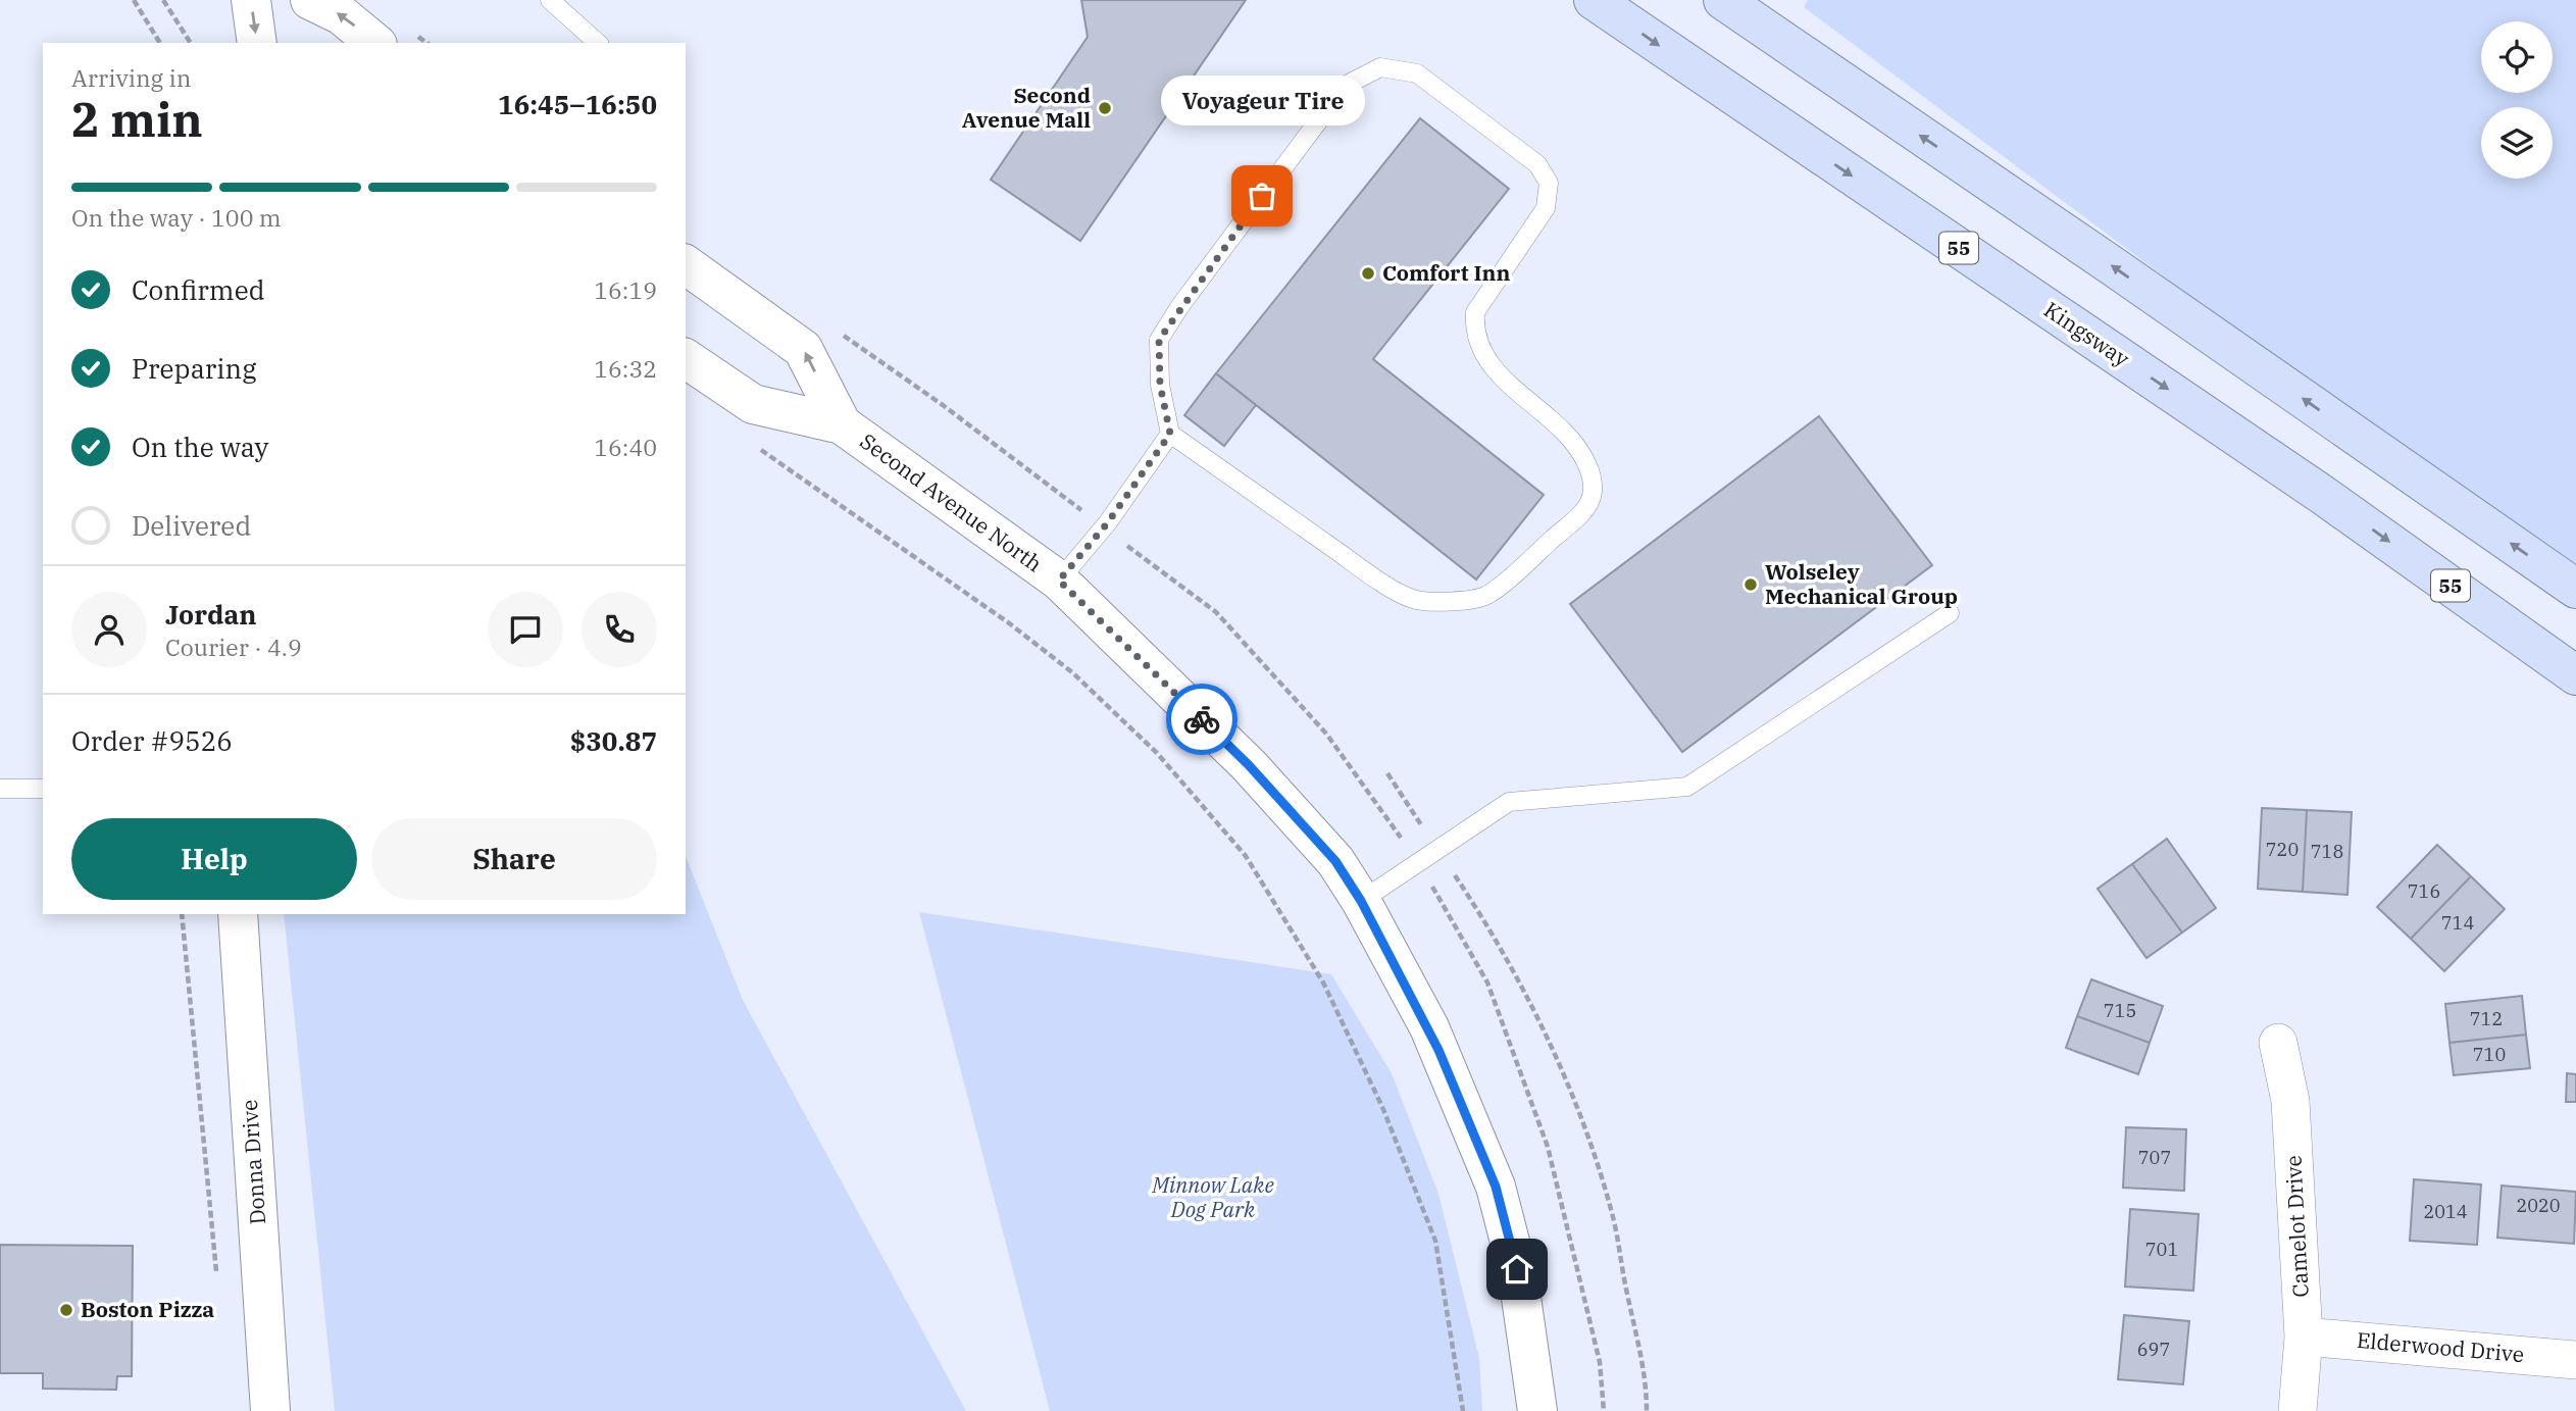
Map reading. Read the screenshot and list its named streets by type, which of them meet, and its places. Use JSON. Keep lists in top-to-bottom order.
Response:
{
  "streets": {
    "main road": [
      "55",
      "Kingsway",
      "Second Avenue North",
      "Donna Drive"
    ],
    "street": ["Camelot Drive", "Elderwood Drive"]
  },
  "crossings": [
    ["Camelot Drive", "Elderwood Drive"]
  ],
  "parks": ["Minnow Lake Dog Park"],
  "places": [
    "Second Avenue Mall",
    "Voyageur Tire",
    "Comfort Inn",
    "Wolseley Mechanical Group",
    "Boston Pizza"
  ],
  "house_numbers": [
    "720",
    "718",
    "716",
    "714",
    "715",
    "712",
    "710",
    "707",
    "2020",
    "2014",
    "701",
    "697"
  ],
  "page": {
    "heading": ["2 min", "Arriving in", "16:45–16:50"],
    "panel": [
      "Jordan",
      "Courier · 4.9",
      "Order #9526",
      "$30.87"
    ],
    "bubble": "Voyageur Tire",
    "bar": "On the way · 100 m",
    "list": [
      ["Confirmed", "16:19"],
      ["Preparing", "16:32"],
      ["On the way", "16:40"],
      "Delivered"
    ],
    "buttons": ["Help", "Share"]
  }
}
